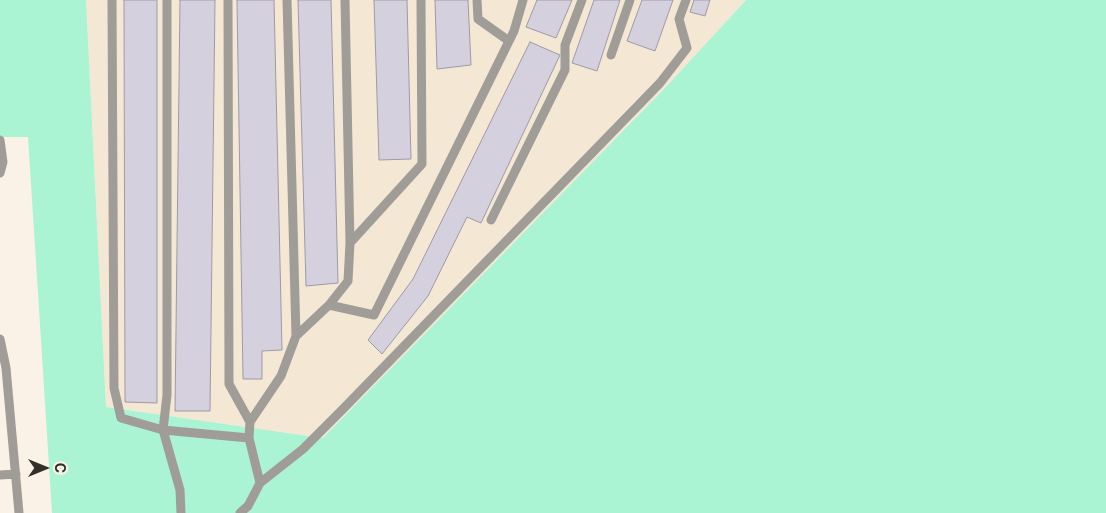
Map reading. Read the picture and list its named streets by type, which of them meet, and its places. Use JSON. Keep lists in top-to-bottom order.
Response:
{
  "north": "right"
}
